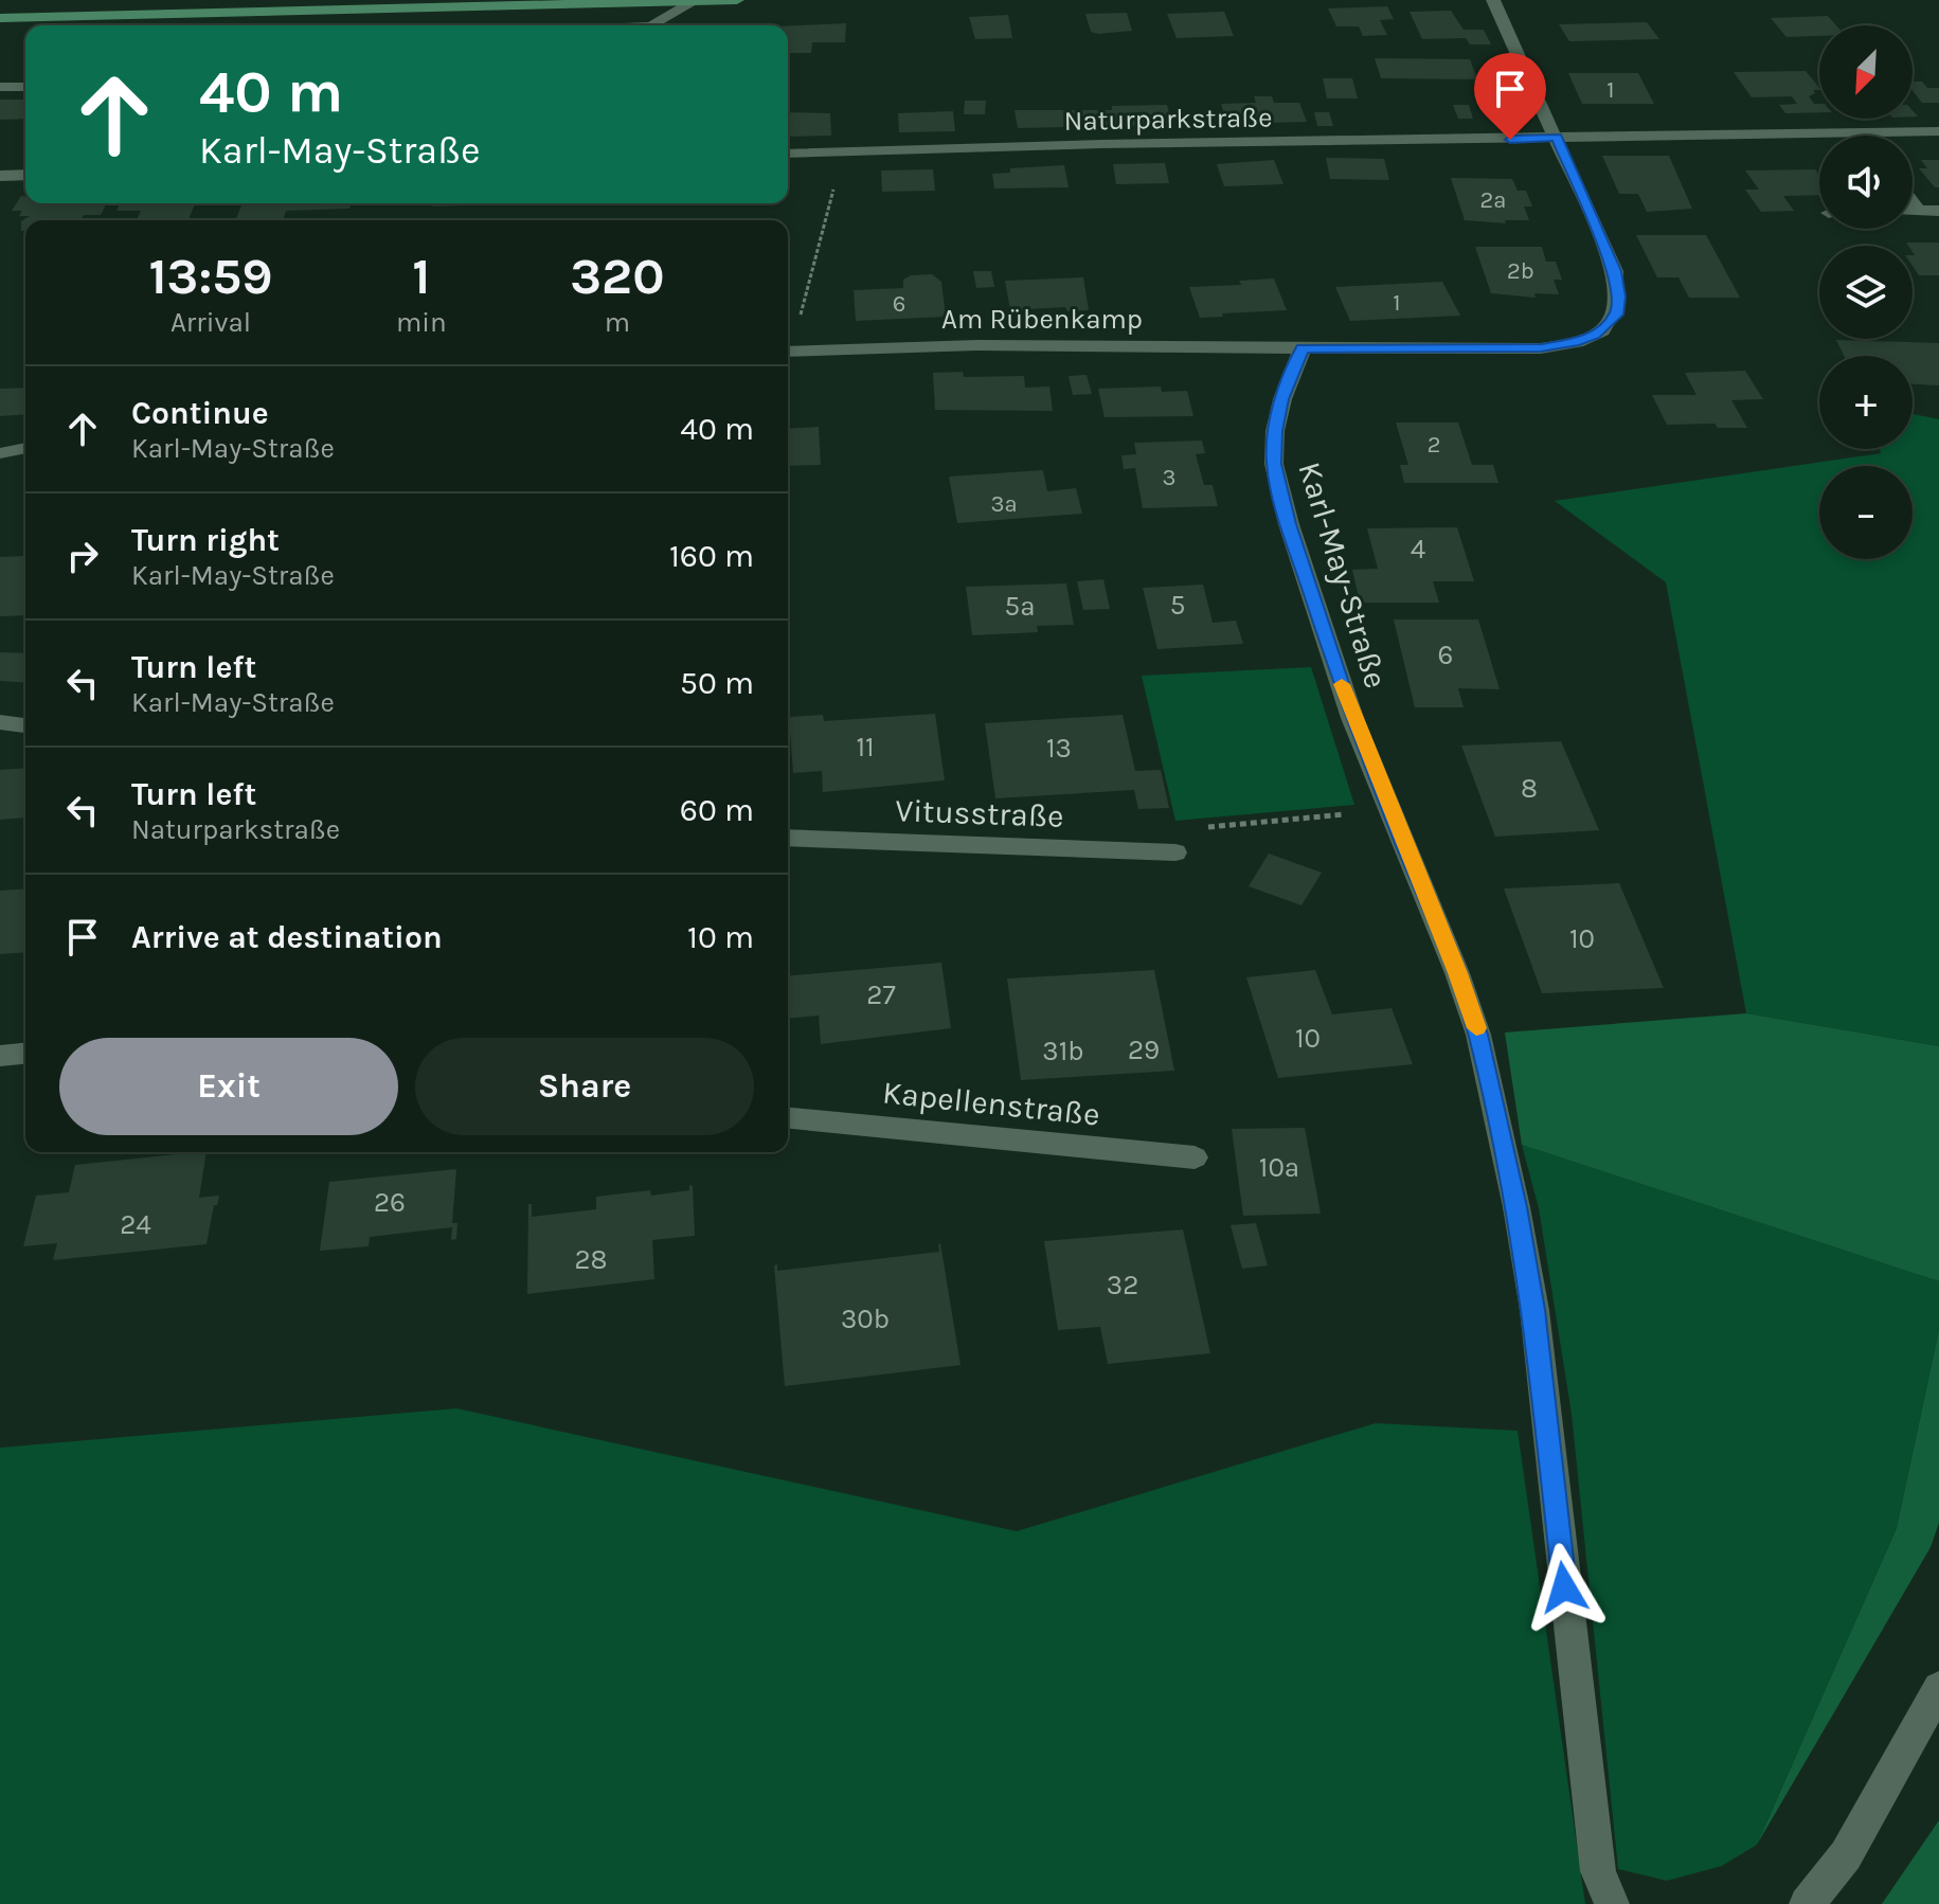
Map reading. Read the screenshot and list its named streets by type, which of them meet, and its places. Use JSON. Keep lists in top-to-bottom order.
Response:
{
  "streets": {
    "street": [
      "Naturparkstraße",
      "Am Rübenkamp",
      "Karl-May-Straße",
      "Vitusstraße",
      "Kapellenstraße"
    ]
  },
  "crossings": [
    ["Am Rübenkamp", "Karl-May-Straße"]
  ],
  "house_numbers": [
    "1",
    "2a",
    "2b",
    "1",
    "6",
    "2",
    "3",
    "3a",
    "4",
    "5",
    "5a",
    "6",
    "11",
    "13",
    "8",
    "10",
    "27",
    "10",
    "29",
    "31b",
    "10a",
    "26",
    "24",
    "28",
    "32",
    "30b"
  ],
  "north": "bottom left",
  "page": {
    "map_buttons": ["+", "−"],
    "turn": ["40 m", "Karl-May-Straße"],
    "eta": [
      "13:59",
      "Arrival",
      "1",
      "min",
      "320",
      "m"
    ],
    "list": [
      {
        "name": "Continue",
        "note": "Karl-May-Straße",
        "value": "40 m"
      },
      {
        "name": "Turn right",
        "note": "Karl-May-Straße",
        "value": "160 m"
      },
      {
        "name": "Turn left",
        "note": "Karl-May-Straße",
        "value": "50 m"
      },
      {
        "name": "Turn left",
        "note": "Naturparkstraße",
        "value": "60 m"
      },
      {
        "name": "Arrive at destination",
        "value": "10 m"
      }
    ],
    "buttons": ["Exit", "Share"]
  }
}
